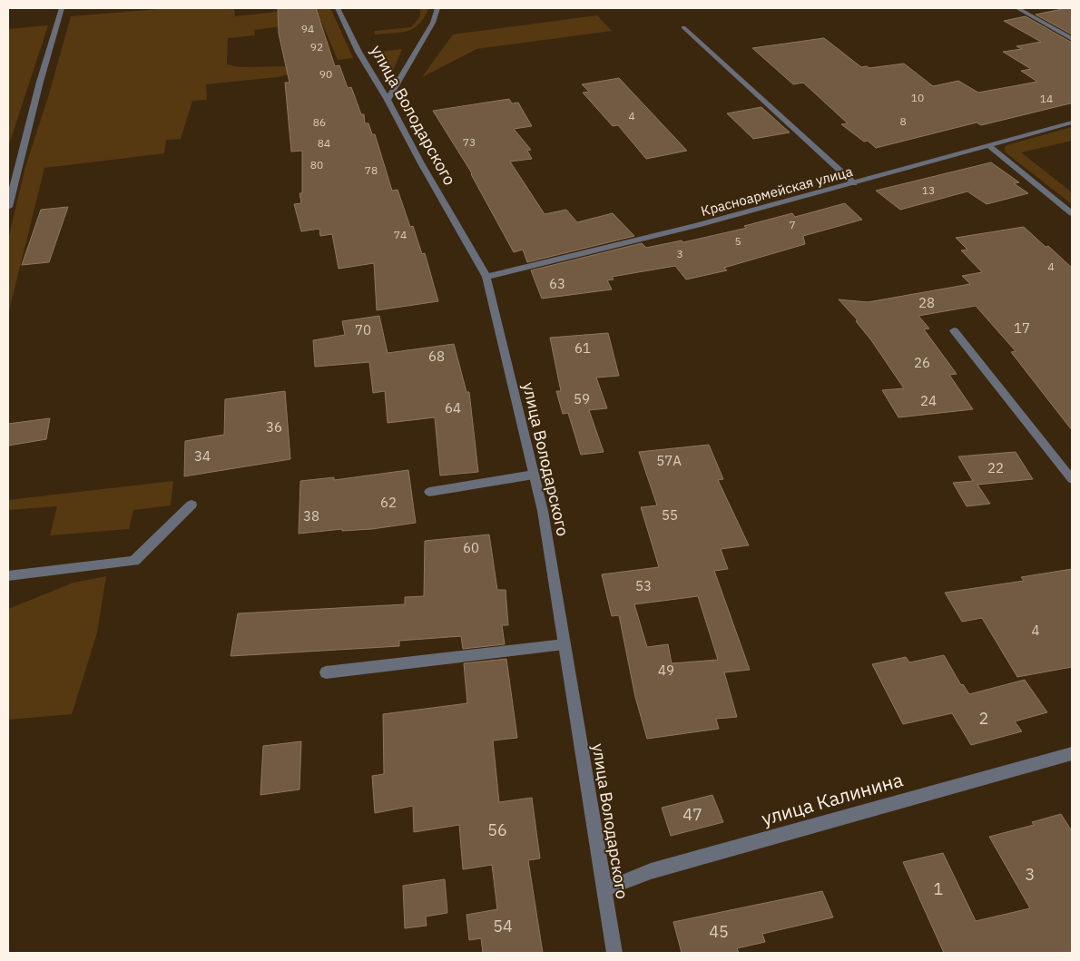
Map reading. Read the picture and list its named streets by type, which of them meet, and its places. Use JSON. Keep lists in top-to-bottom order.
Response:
{
  "streets": {
    "street": ["улица Володарского", "Красноармейская улица", "улица Калинина"]
  },
  "crossings": [
    ["улица Володарского", "Красноармейская улица"],
    ["улица Володарского", "улица Калинина"]
  ],
  "house_numbers": [
    "94",
    "92",
    "90",
    "10",
    "14",
    "4",
    "8",
    "86",
    "73",
    "84",
    "80",
    "78",
    "13",
    "7",
    "74",
    "5",
    "3",
    "4",
    "63",
    "28",
    "17",
    "70",
    "61",
    "68",
    "26",
    "59",
    "24",
    "64",
    "36",
    "34",
    "57А",
    "22",
    "62",
    "55",
    "38",
    "60",
    "53",
    "4",
    "49",
    "2",
    "47",
    "56",
    "3",
    "1",
    "54",
    "45"
  ]
}
